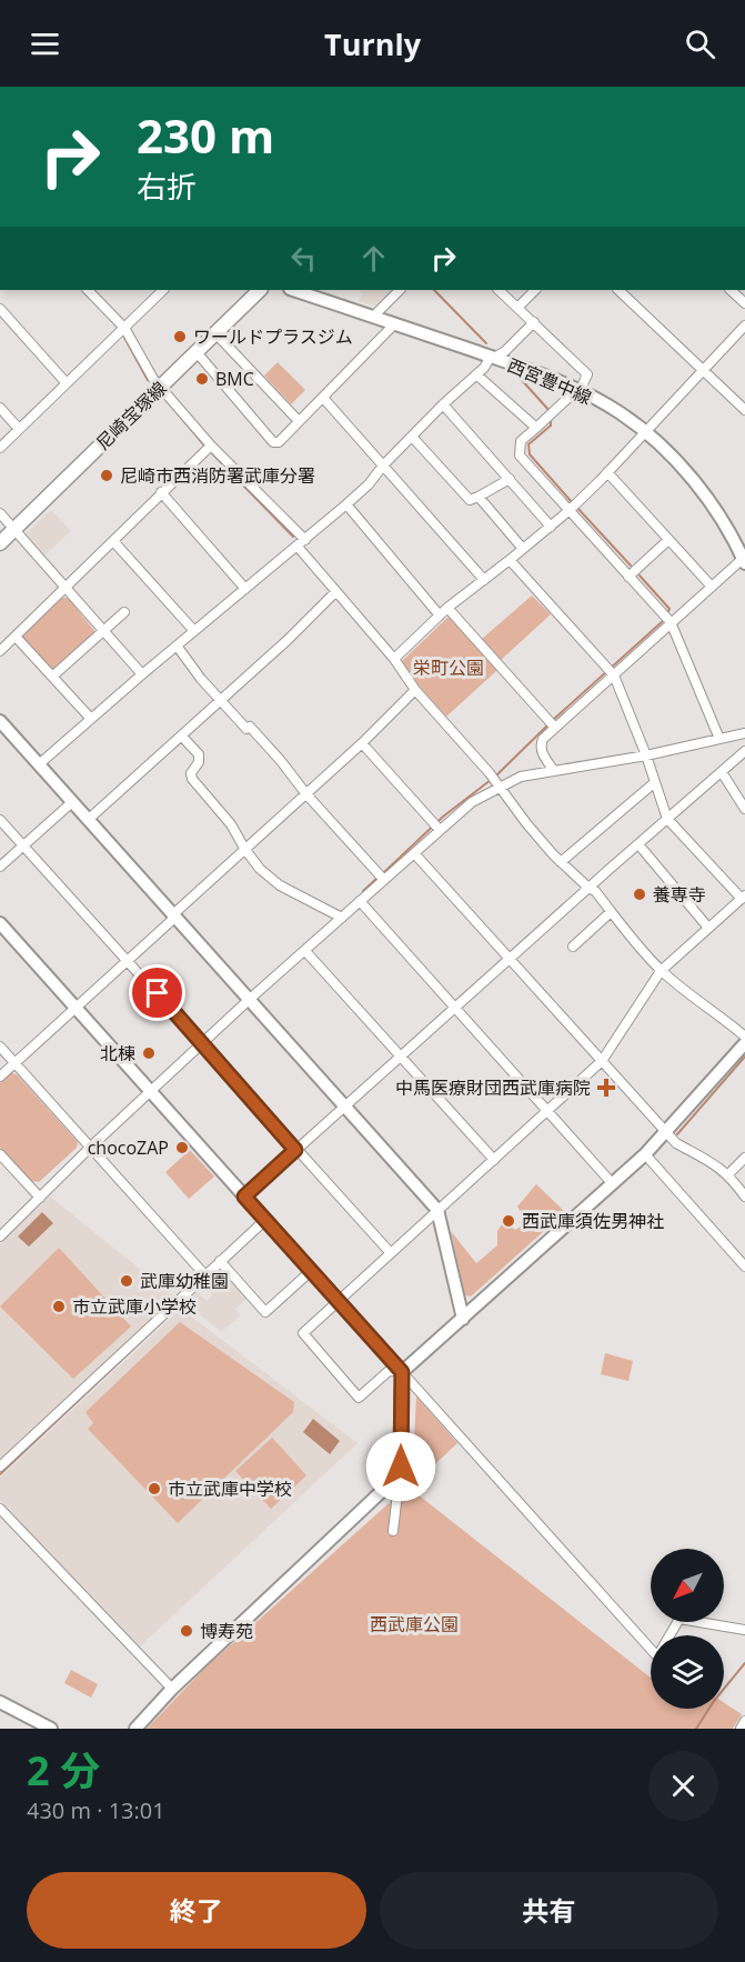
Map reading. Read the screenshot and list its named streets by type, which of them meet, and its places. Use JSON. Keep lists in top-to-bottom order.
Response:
{
  "streets": {
    "main road": ["尼崎宝塚線"],
    "street": ["西宮豊中線"]
  },
  "parks": ["栄町公園", "西武庫公園"],
  "places": {
    "other": [
      "ワールドプラスジム",
      "BMC",
      "尼崎市西消防署武庫分署",
      "養専寺",
      "北棟",
      "chocoZAP",
      "西武庫須佐男神社",
      "武庫幼稚園",
      "市立武庫小学校",
      "市立武庫中学校",
      "博寿苑"
    ],
    "health": ["中馬医療財団西武庫病院"]
  },
  "north": "bottom left",
  "page": {
    "header": "Turnly",
    "turn": ["230 m", "右折"],
    "heading": ["2 分", "430 m · 13:01"],
    "buttons": ["終了", "共有"]
  }
}
